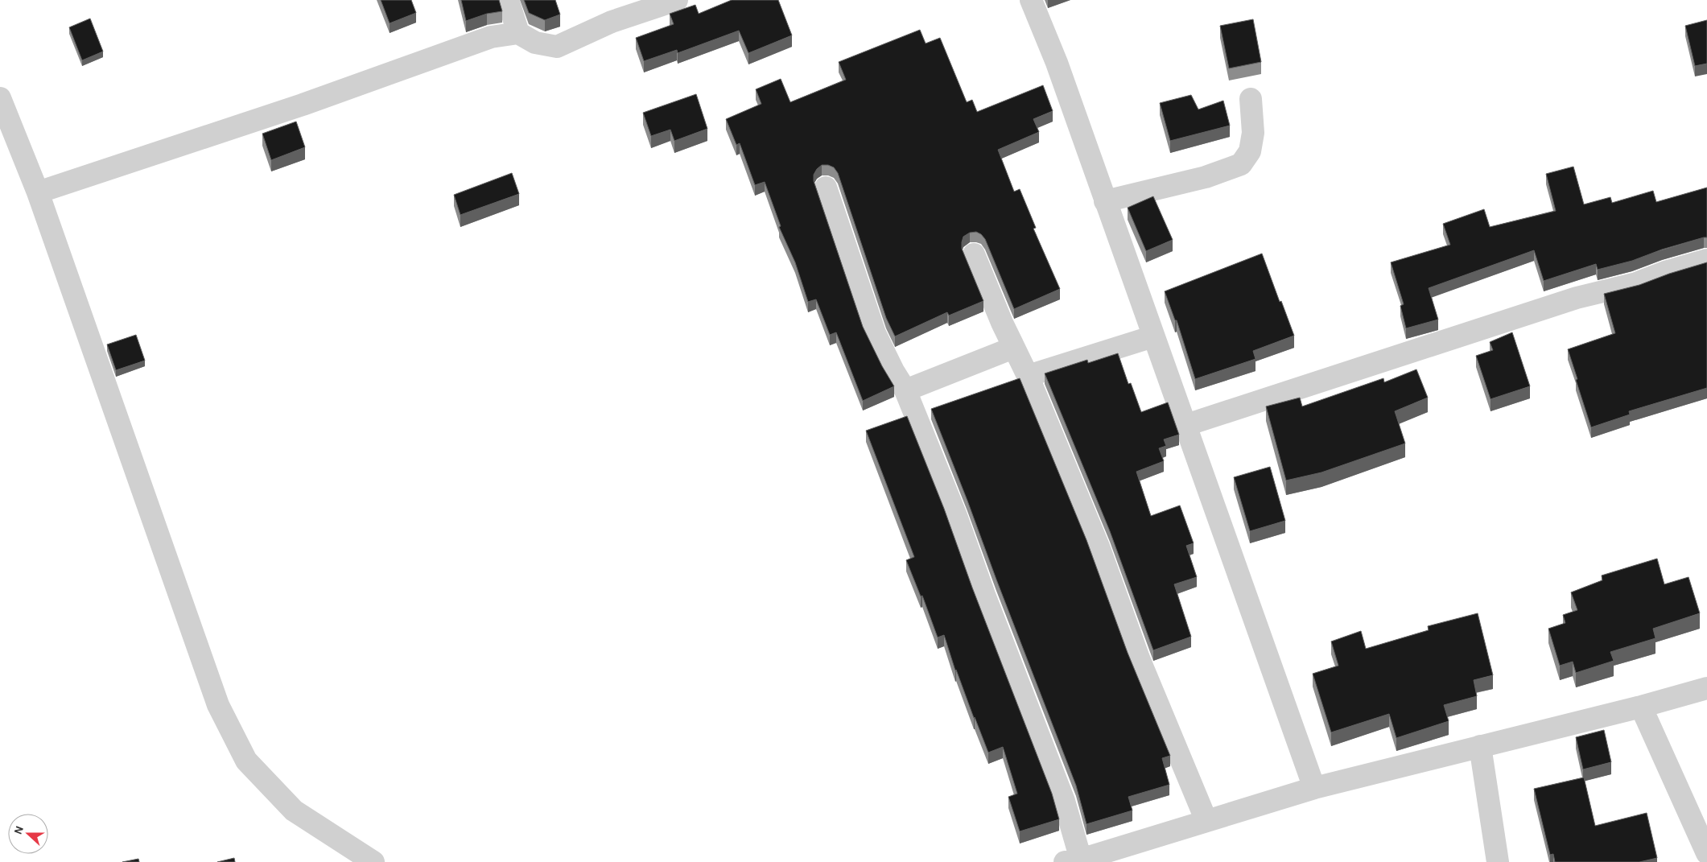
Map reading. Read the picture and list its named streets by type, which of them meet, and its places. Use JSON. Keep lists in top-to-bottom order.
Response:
{
  "north": "left"
}
